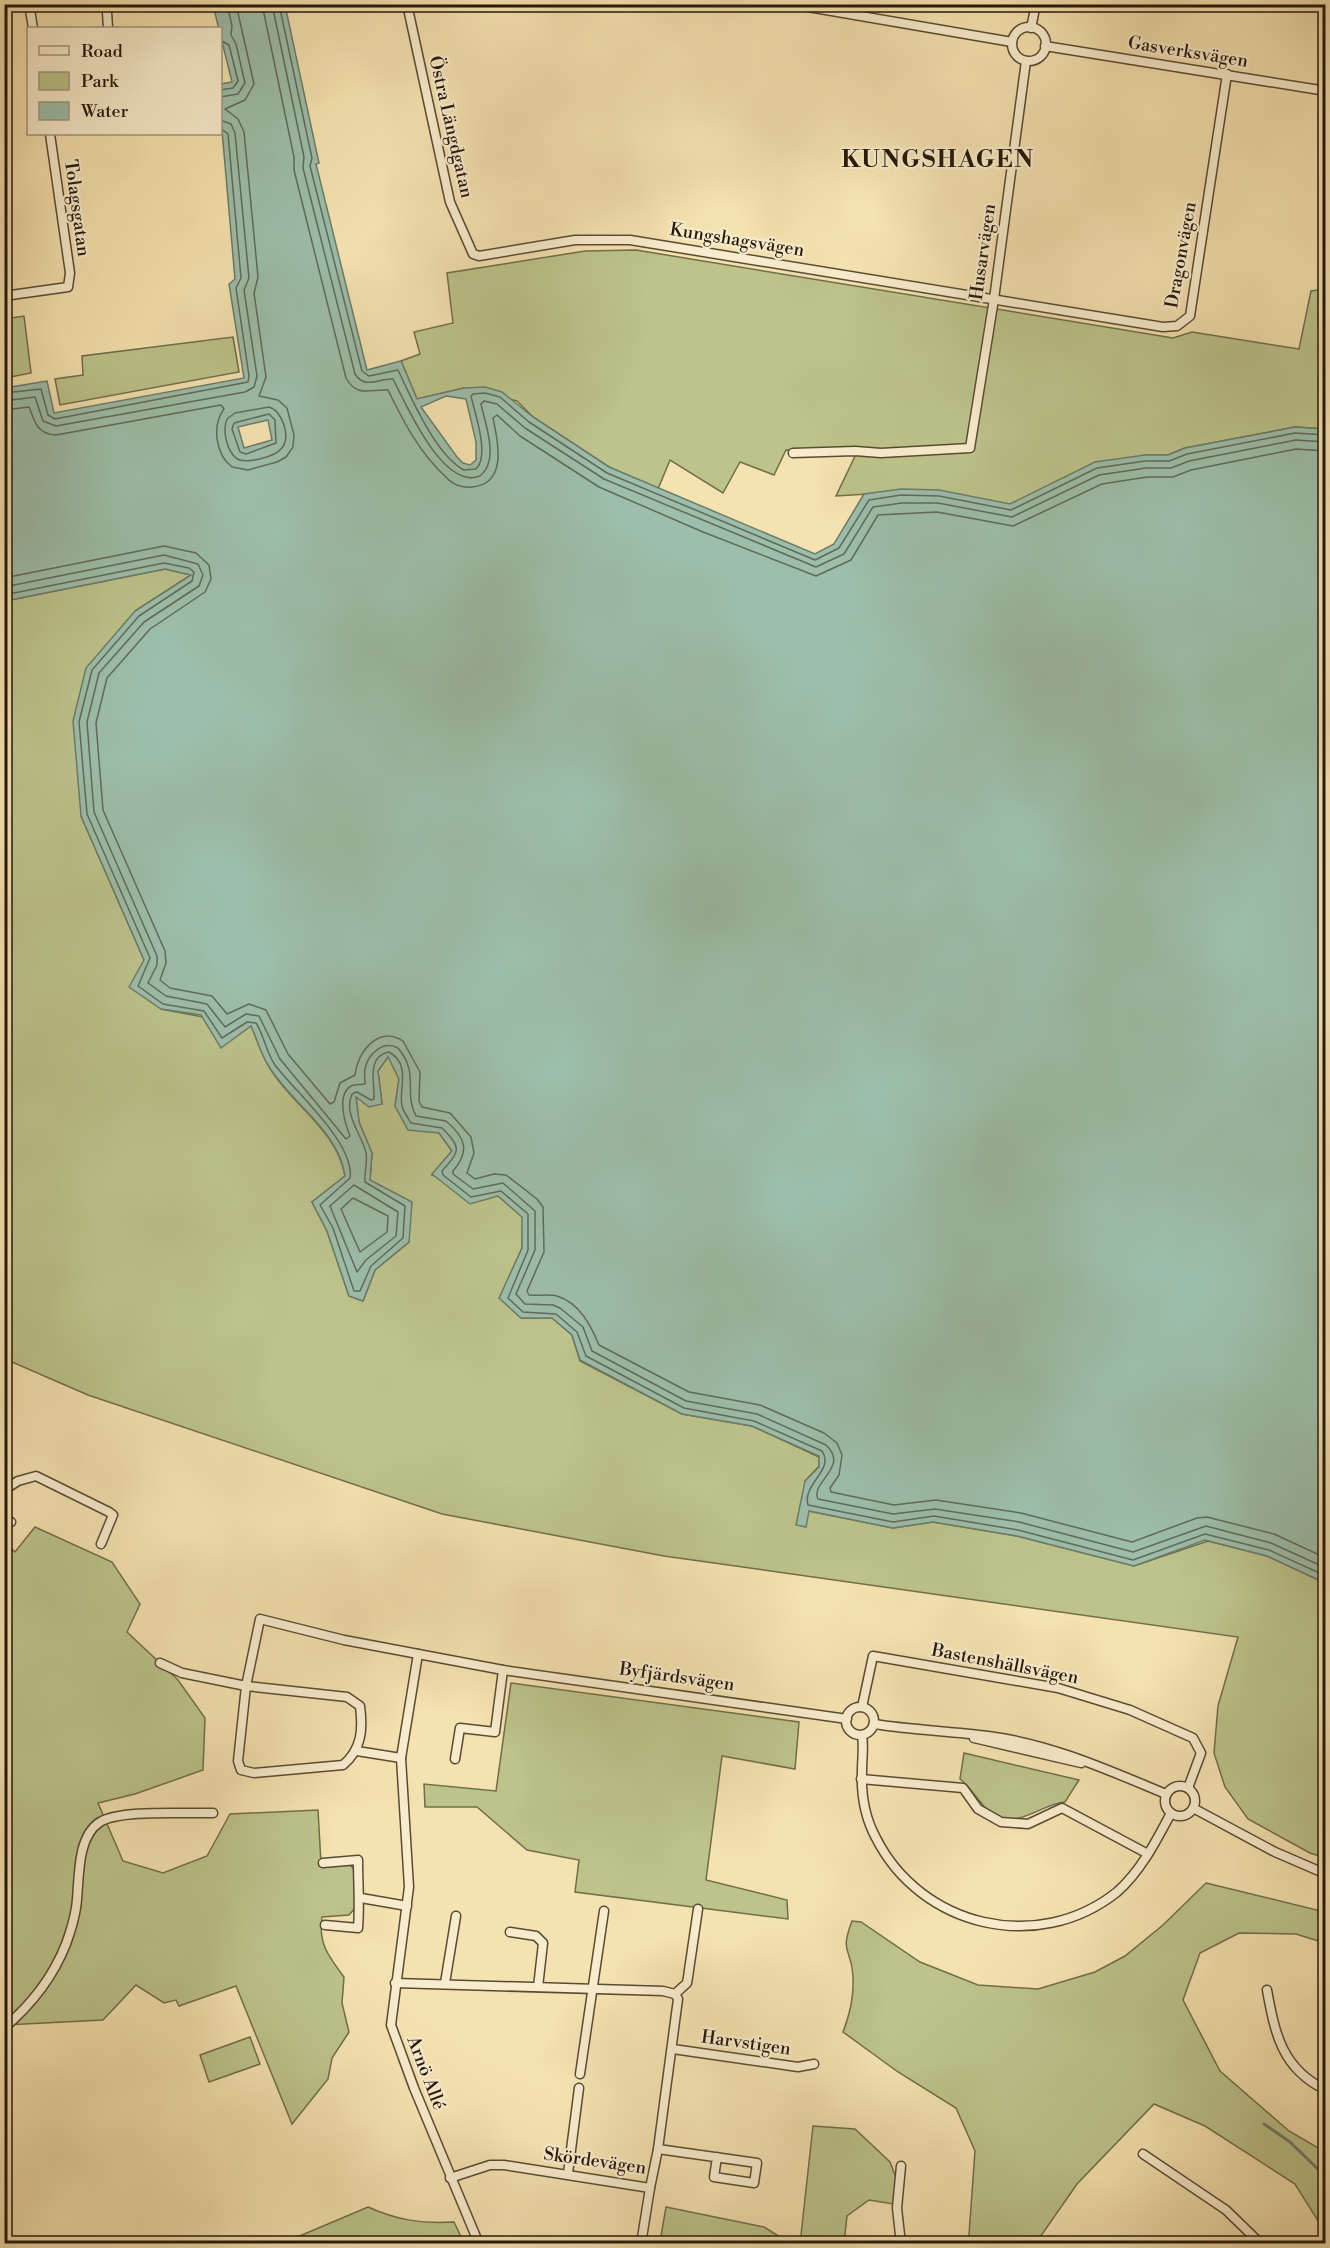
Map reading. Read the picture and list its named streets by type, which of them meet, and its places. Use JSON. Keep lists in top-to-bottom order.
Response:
{
  "streets": {
    "street": [
      "Gasverksvägen",
      "Östra Längdgatan",
      "Tolagsgatan",
      "Kungshagsvägen",
      "Husarvägen",
      "Dragonvägen",
      "Bastenshällsvägen",
      "Byfjärdsvägen",
      "Harvstigen",
      "Arnö Allé",
      "Skördevägen"
    ]
  },
  "crossings": [
    ["Gasverksvägen", "Husarvägen"],
    ["Gasverksvägen", "Dragonvägen"],
    ["Östra Längdgatan", "Kungshagsvägen"],
    ["Kungshagsvägen", "Husarvägen"],
    ["Kungshagsvägen", "Dragonvägen"],
    ["Husarvägen", "Dragonvägen"],
    ["Bastenshällsvägen", "Byfjärdsvägen"],
    ["Byfjärdsvägen", "Arnö Allé"],
    ["Harvstigen", "Skördevägen"],
    ["Arnö Allé", "Skördevägen"]
  ],
  "districts": ["KUNGSHAGEN"],
  "legend": ["Road", "Park", "Water"]
}
